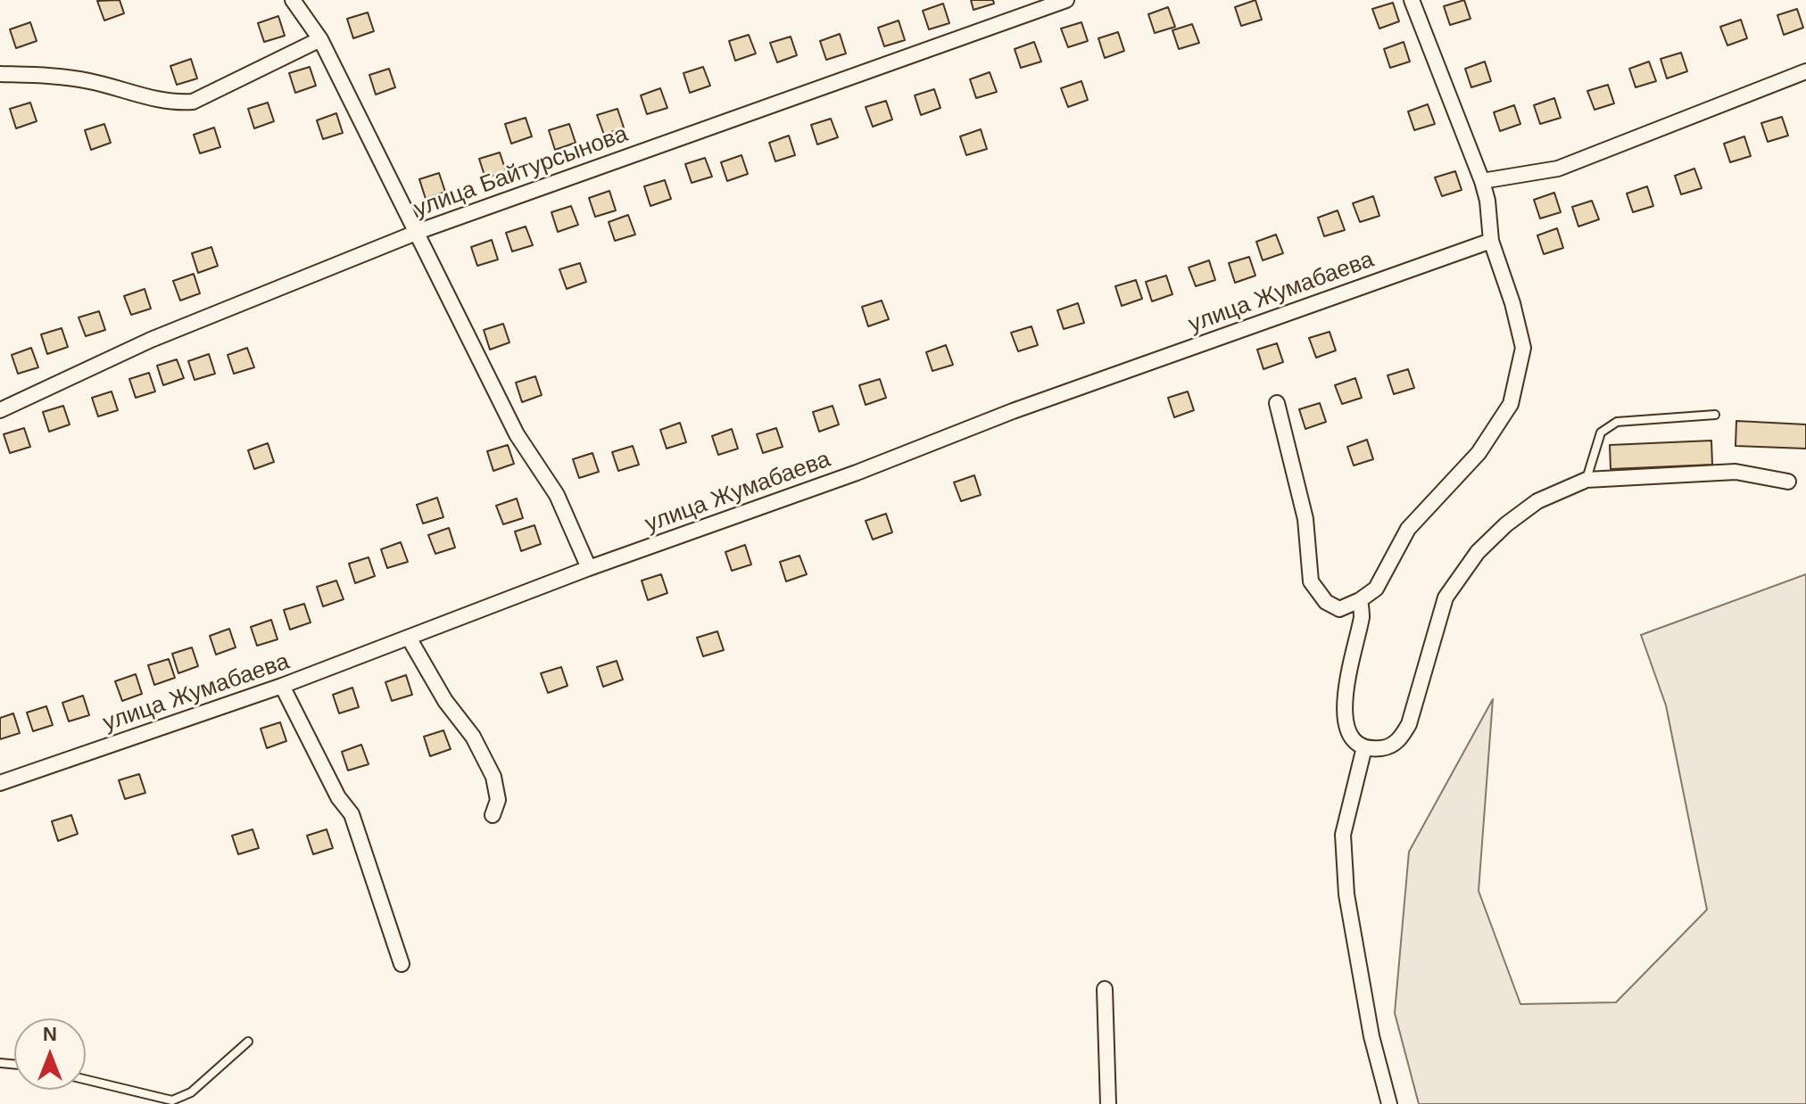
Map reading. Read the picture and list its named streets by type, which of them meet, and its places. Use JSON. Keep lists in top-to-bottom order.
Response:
{
  "streets": {
    "street": ["улица Байтурсынова", "улица Жумабаева"]
  },
  "north": "top"
}
